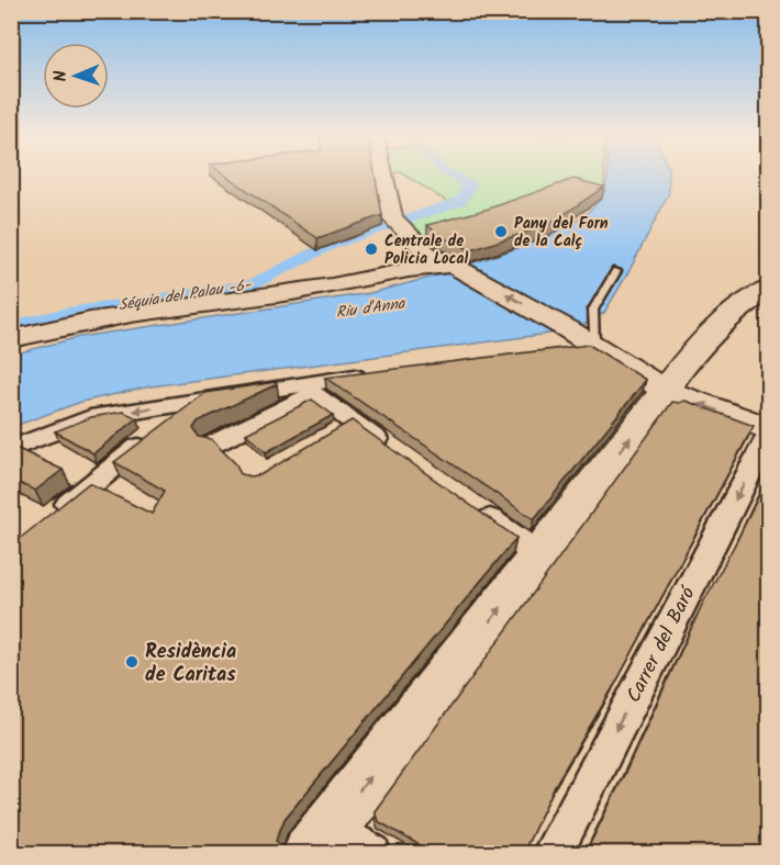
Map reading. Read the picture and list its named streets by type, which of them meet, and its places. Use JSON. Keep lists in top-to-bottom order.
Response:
{
  "streets": {
    "street": ["Carrer del Baró"]
  },
  "water": ["Séquia del Palau -6-", "Riu d'Anna"],
  "places": ["Pany del Forn de la Calç", "Centrale de Policia Local", "Residència de Caritas"],
  "north": "left"
}
